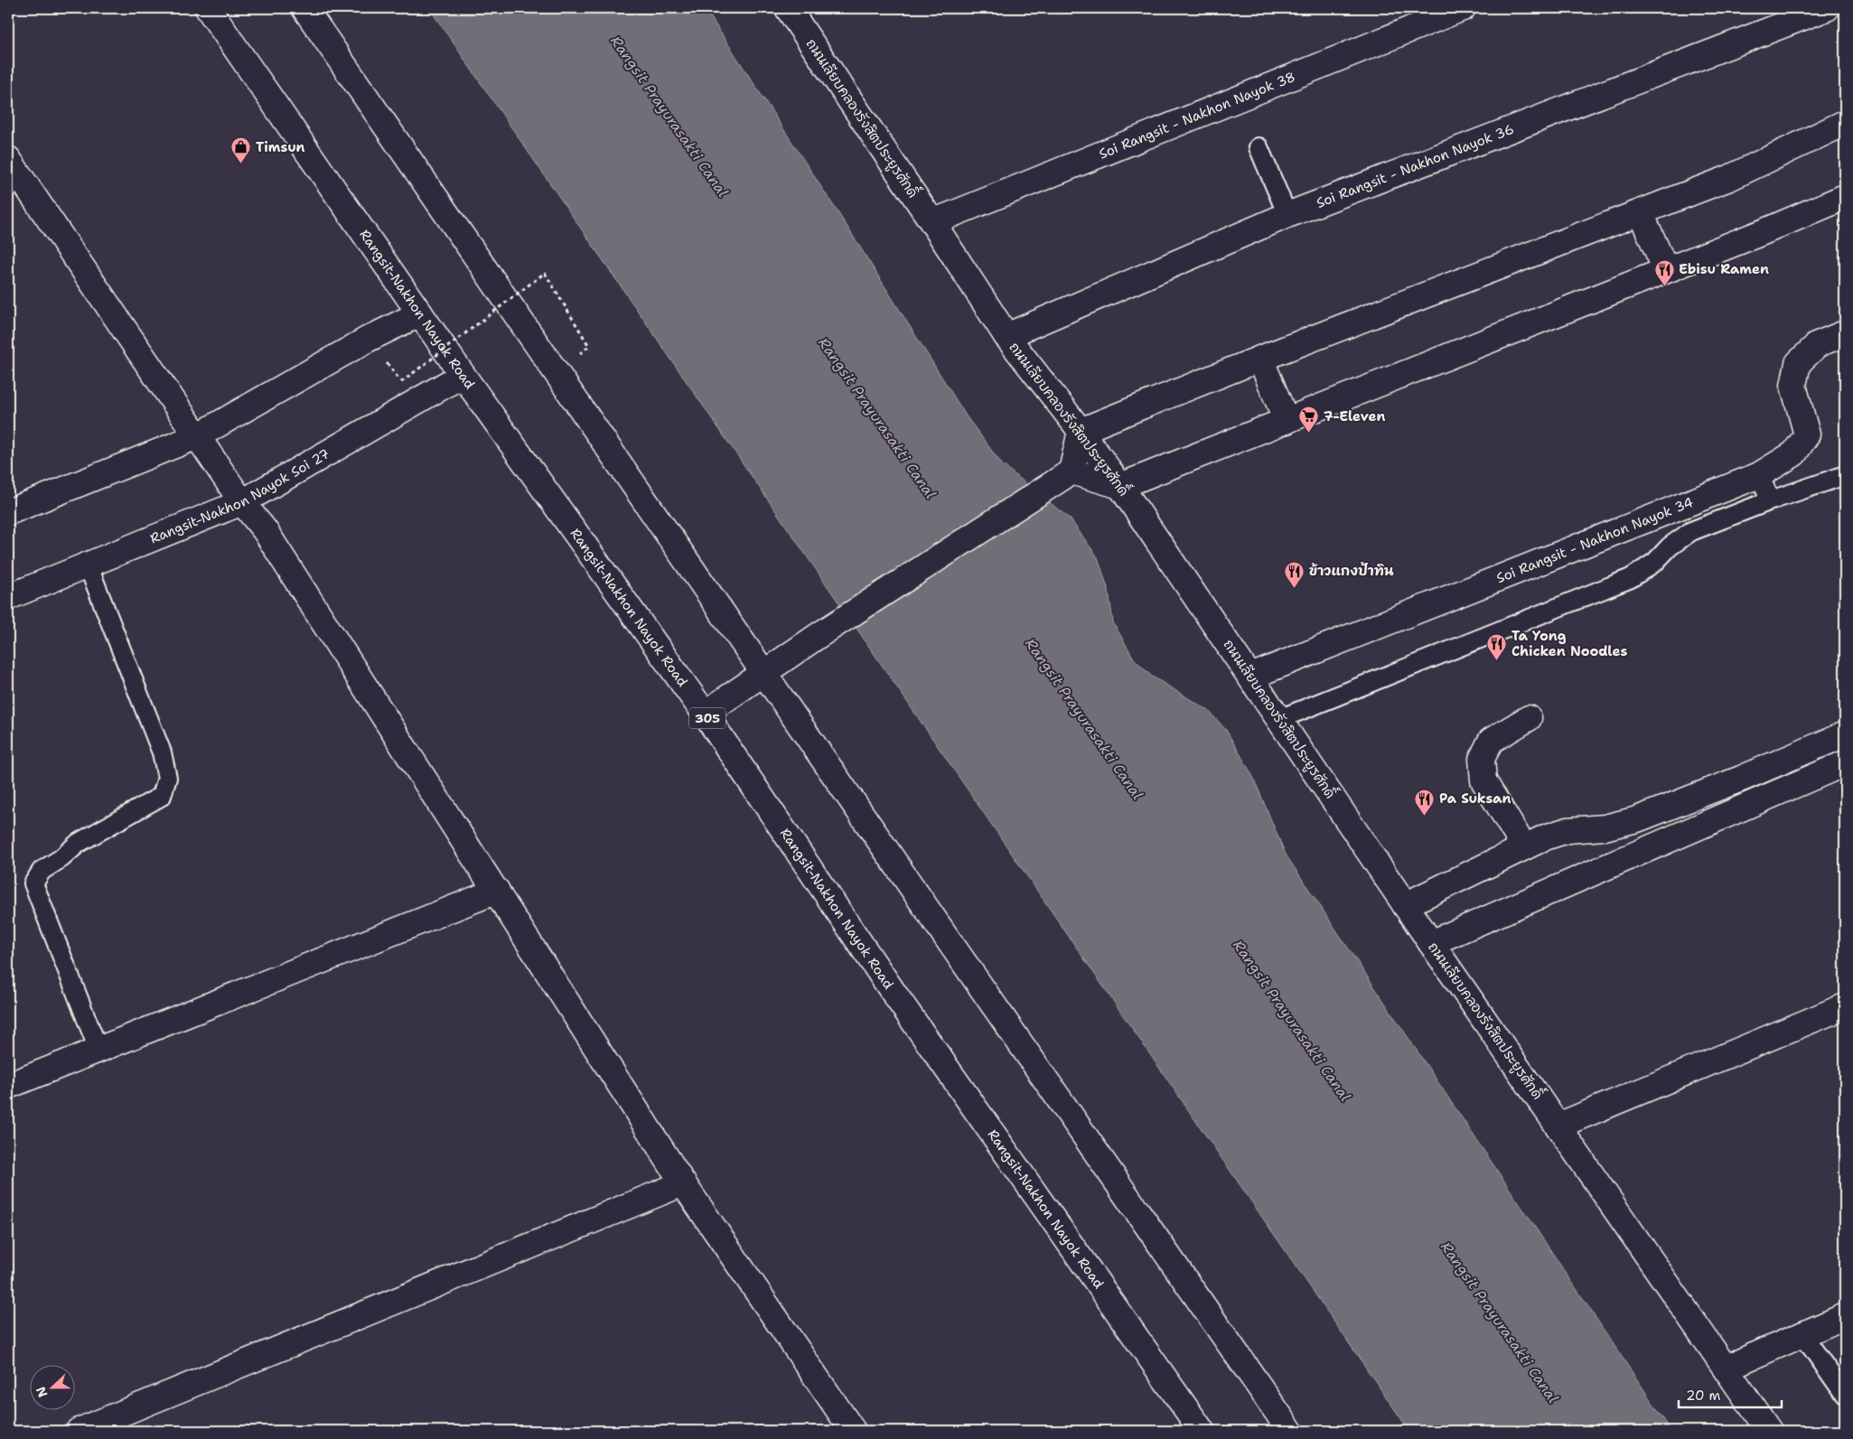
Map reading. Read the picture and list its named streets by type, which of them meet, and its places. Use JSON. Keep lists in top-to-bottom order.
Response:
{
  "streets": {
    "street": [
      "Soi Rangsit - Nakhon Nayok 38",
      "ถนนเลียบคลองรังสิตประยูรศักดิ์",
      "Soi Rangsit - Nakhon Nayok 36",
      "Rangsit-Nakhon Nayok Road",
      "Rangsit-Nakhon Nayok Soi 27",
      "Soi Rangsit - Nakhon Nayok 34",
      "305"
    ]
  },
  "crossings": [
    ["Soi Rangsit - Nakhon Nayok 38", "ถนนเลียบคลองรังสิตประยูรศักดิ์"],
    ["ถนนเลียบคลองรังสิตประยูรศักดิ์", "Soi Rangsit - Nakhon Nayok 36"],
    ["ถนนเลียบคลองรังสิตประยูรศักดิ์", "Soi Rangsit - Nakhon Nayok 34"],
    ["Rangsit-Nakhon Nayok Road", "Rangsit-Nakhon Nayok Soi 27"]
  ],
  "water": ["Rangsit Prayurasakti Canal"],
  "places": {
    "shop": ["Timsun"],
    "restaurant": [
      "Ebisu Ramen",
      "ข้าวแกงป้าทิน",
      "Ta Yong Chicken Noodles",
      "Pa Suksan"
    ],
    "supermarket": ["7-Eleven"]
  },
  "scale_bar": "20 m",
  "north": "left"
}
